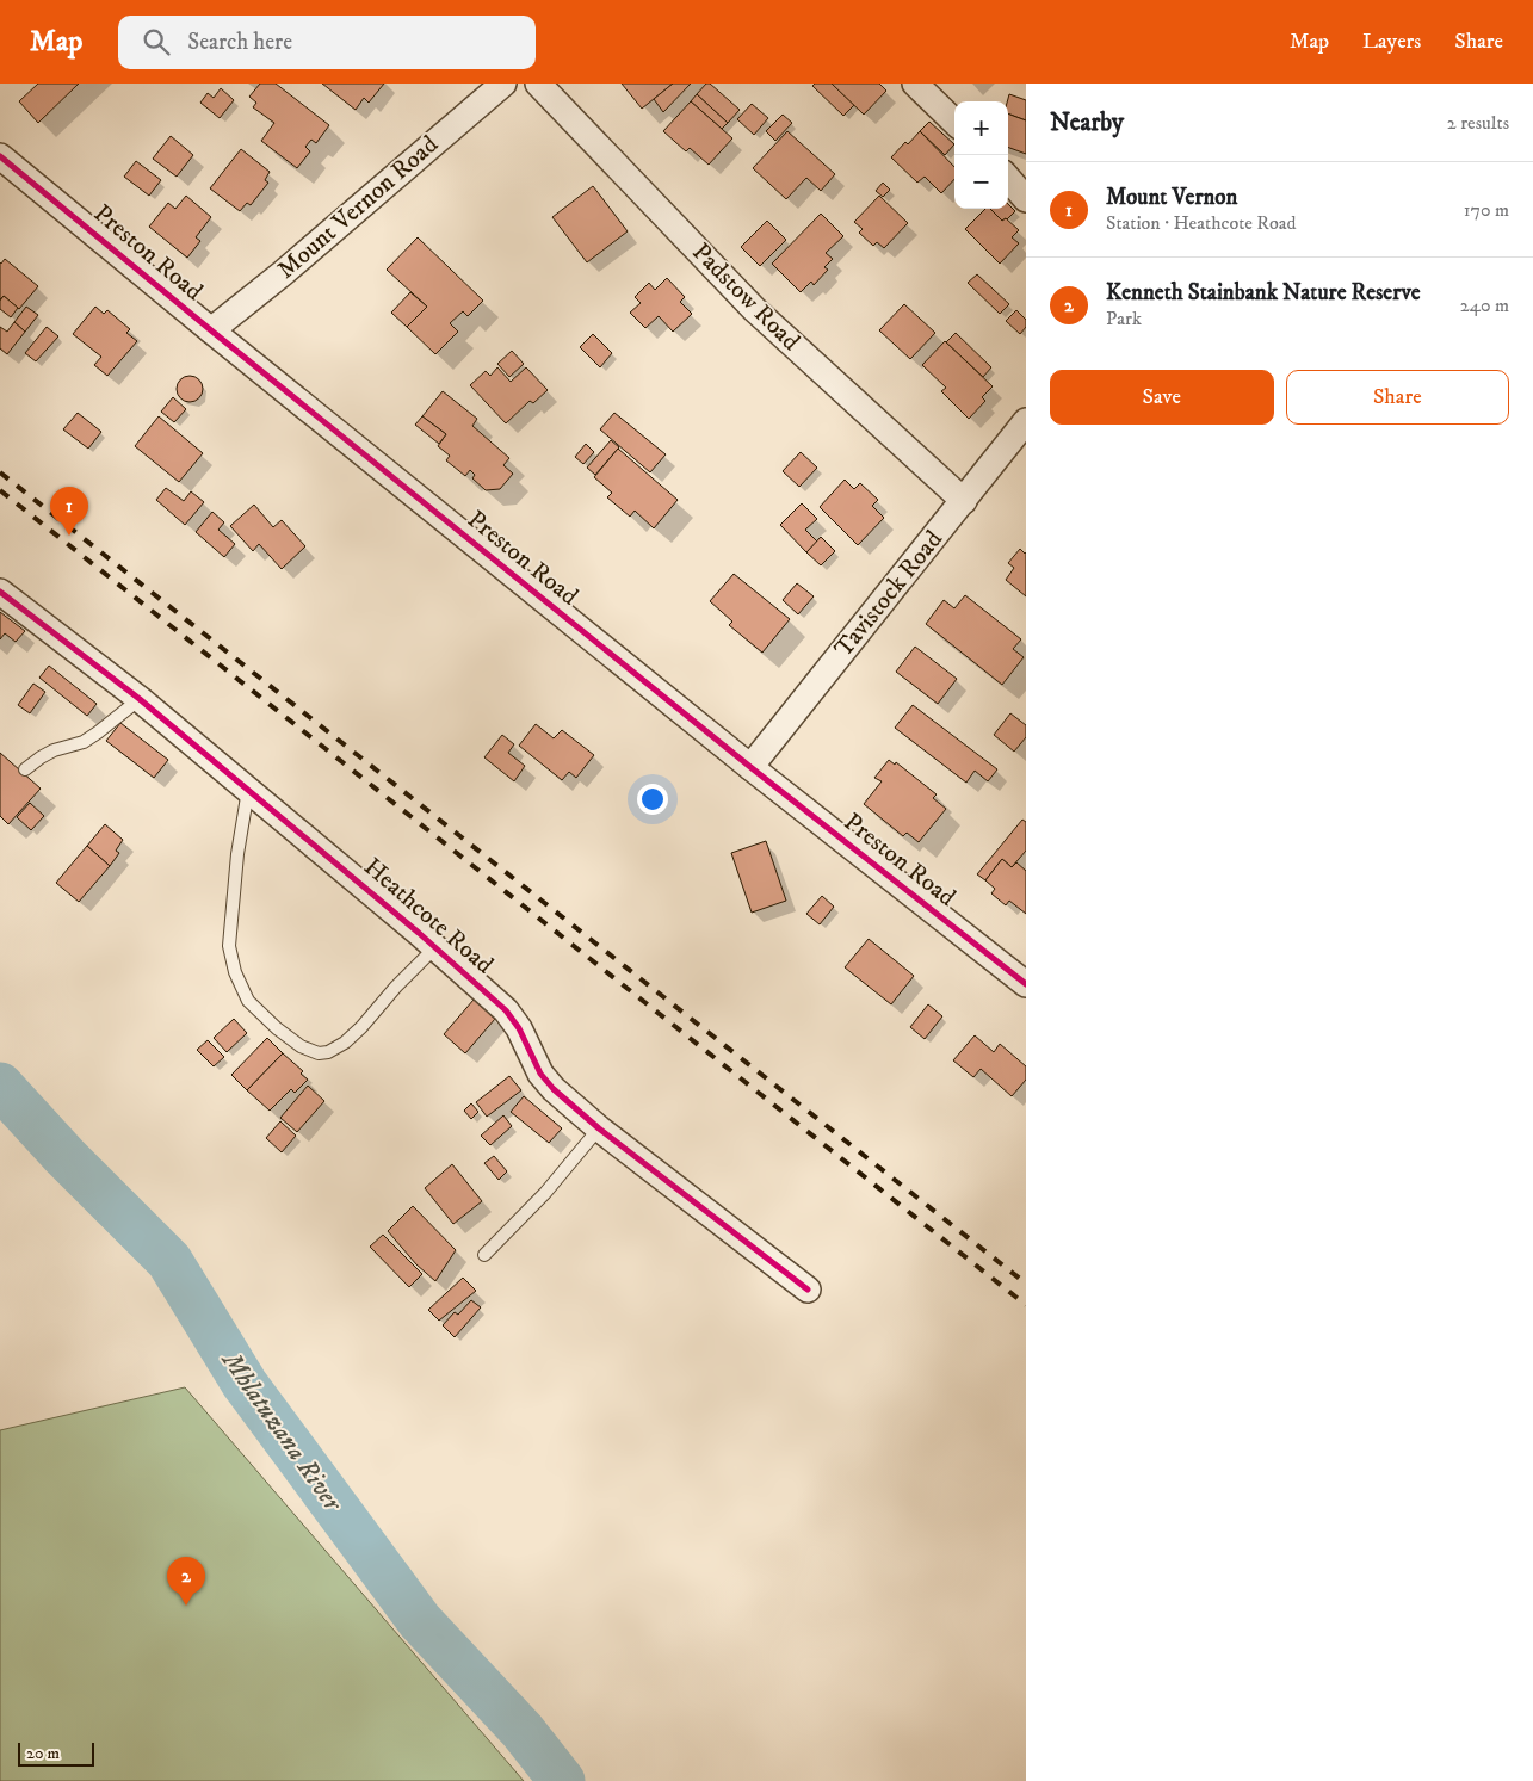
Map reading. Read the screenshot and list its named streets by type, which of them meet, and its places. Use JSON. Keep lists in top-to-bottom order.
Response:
{
  "streets": {
    "street": [
      "Mount Vernon Road",
      "Preston Road",
      "Padstow Road",
      "Tavistock Road",
      "Heathcote Road"
    ]
  },
  "crossings": [
    ["Mount Vernon Road", "Preston Road"],
    ["Preston Road", "Tavistock Road"],
    ["Padstow Road", "Tavistock Road"]
  ],
  "water": ["Mhlatuzana River"],
  "scale_bar": "20 m",
  "page": {
    "header": "Map",
    "search": "Search here",
    "nav": ["Map", "Layers", "Share"],
    "heading": ["Nearby", "2 results"],
    "map_buttons": ["+", "−"],
    "list": [
      {
        "mark": "1",
        "name": "Mount Vernon",
        "note": "Station · Heathcote Road",
        "value": "170 m"
      },
      {
        "mark": "2",
        "name": "Kenneth Stainbank Nature Reserve",
        "note": "Park",
        "value": "240 m"
      }
    ],
    "buttons": ["Save", "Share"],
    "pins": ["1", "2"],
    "scale": "20 m"
  }
}
